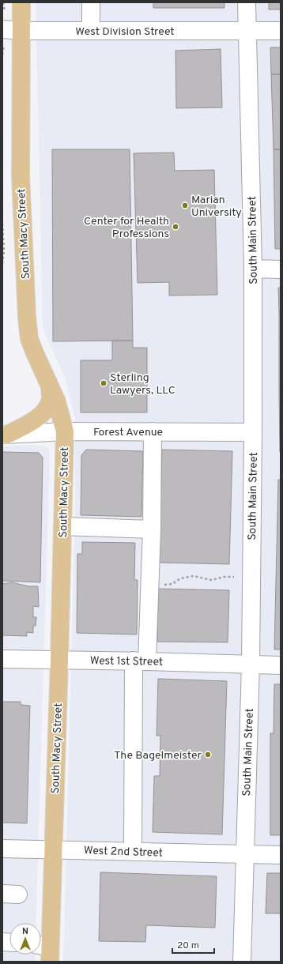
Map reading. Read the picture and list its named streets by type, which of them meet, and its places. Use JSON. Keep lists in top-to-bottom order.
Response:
{
  "streets": {
    "main road": ["South Macy Street"],
    "street": [
      "West Division Street",
      "South Main Street",
      "Forest Avenue",
      "West 1st Street",
      "West 2nd Street"
    ]
  },
  "crossings": [
    ["West Division Street", "South Macy Street"],
    ["West Division Street", "South Main Street"],
    ["South Macy Street", "Forest Avenue"],
    ["South Macy Street", "West 1st Street"],
    ["South Macy Street", "West 2nd Street"],
    ["South Main Street", "Forest Avenue"],
    ["South Main Street", "West 1st Street"],
    ["South Main Street", "West 2nd Street"]
  ],
  "places": [
    "Marian University",
    "Center for Health Professions",
    "Sterling Lawyers, LLC",
    "The Bagelmeister"
  ],
  "scale_bar": "20 m",
  "north": "top"
}
